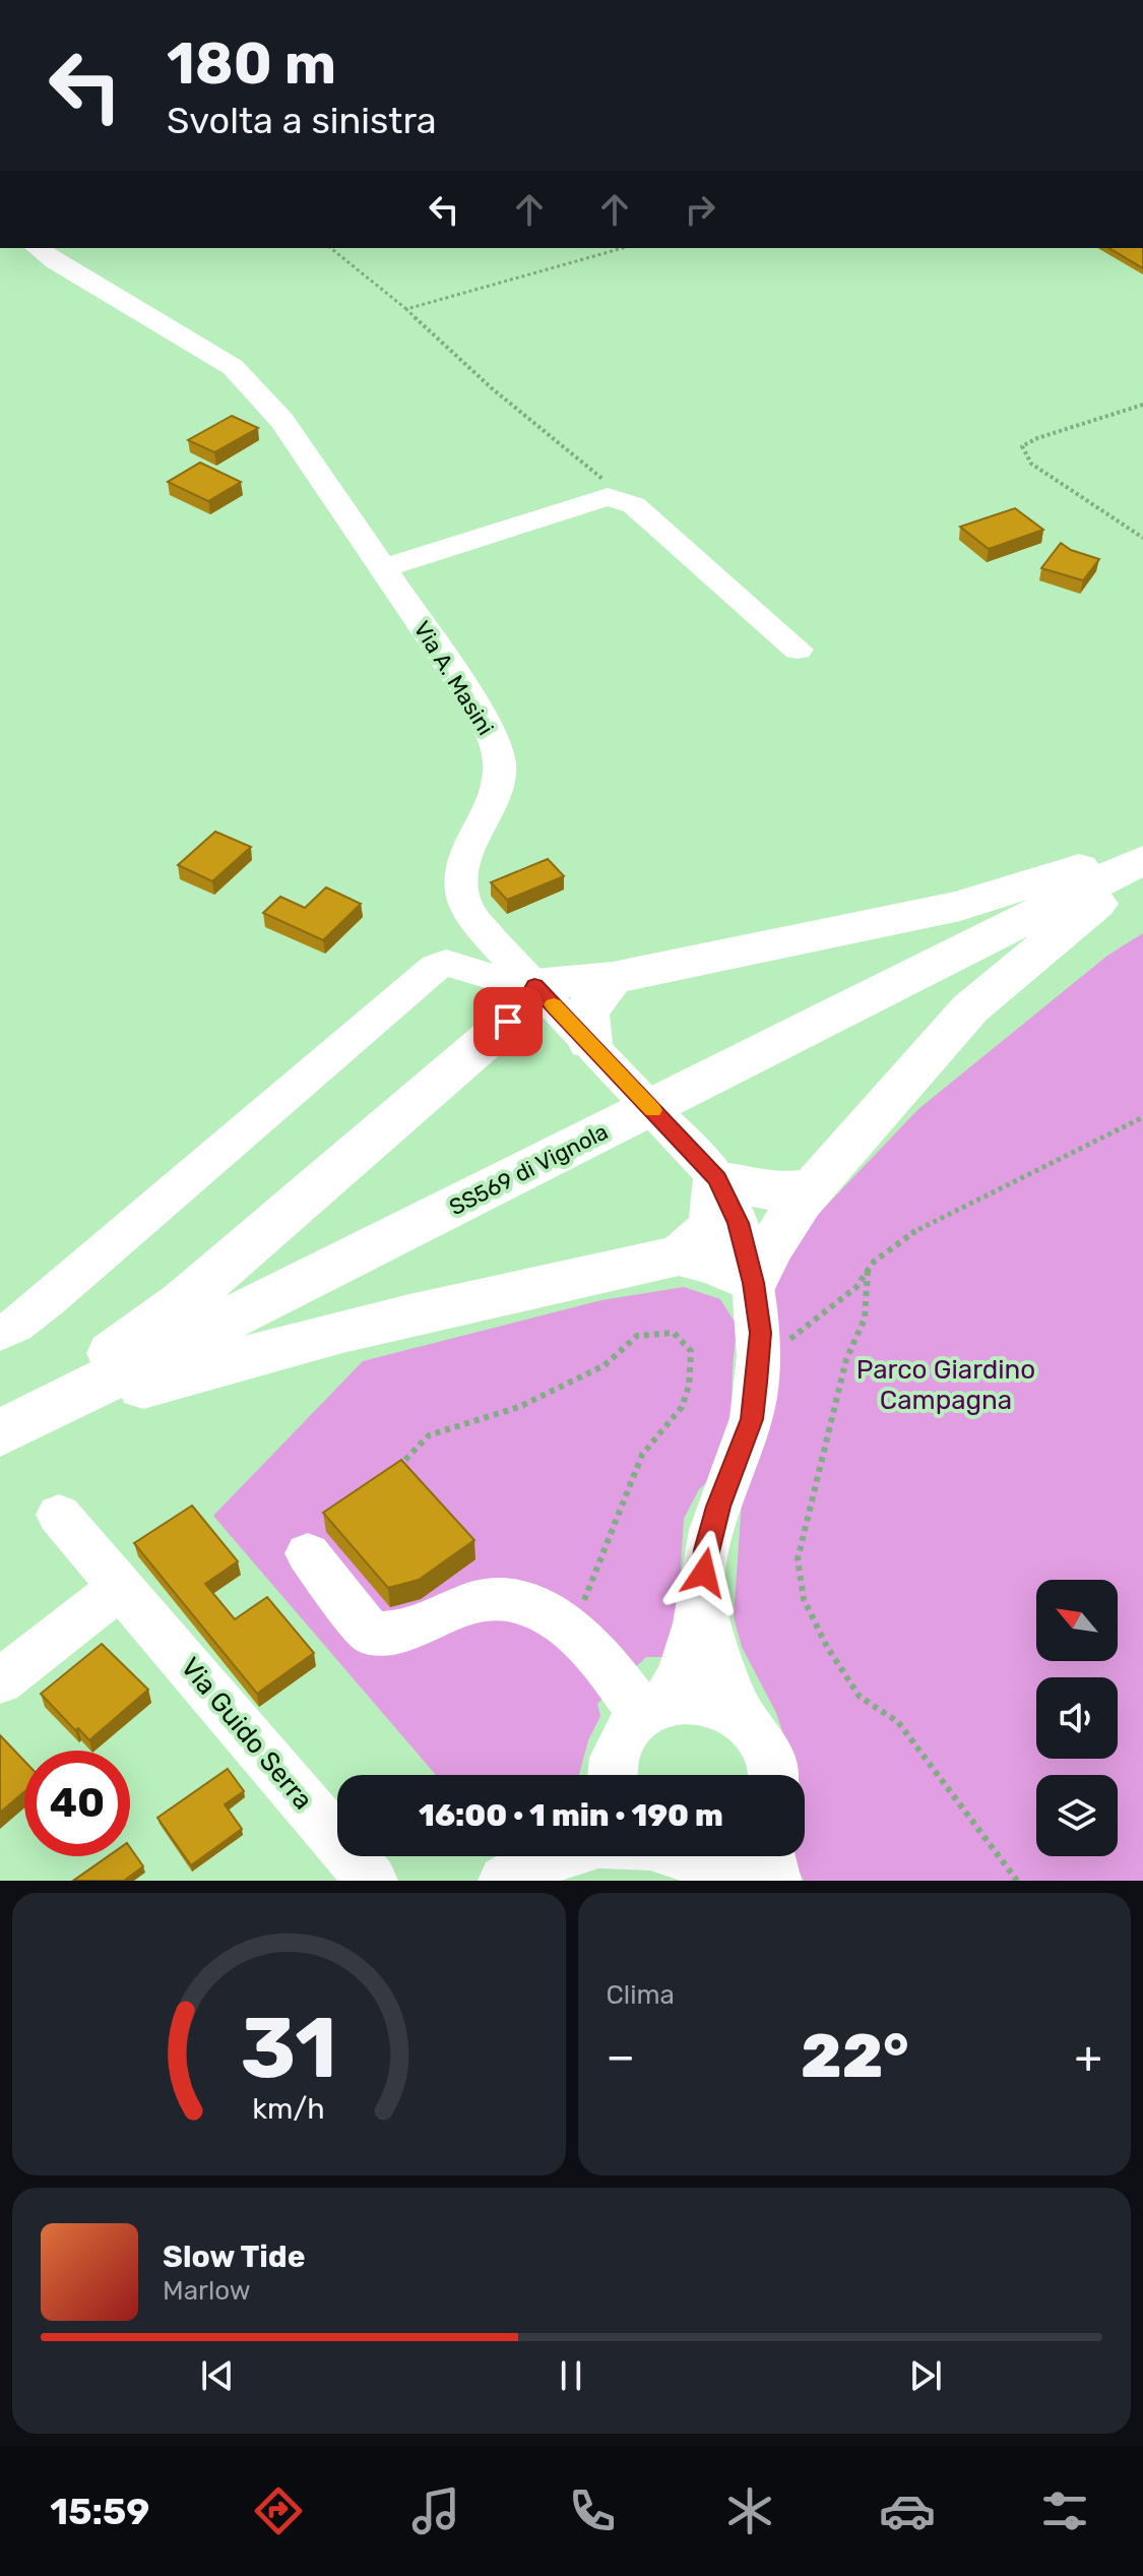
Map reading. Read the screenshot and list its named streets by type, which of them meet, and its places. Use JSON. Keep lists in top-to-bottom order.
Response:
{
  "streets": {
    "highway": ["SS569 di Vignola"],
    "street": ["Via A. Masini", "Via Guido Serra"]
  },
  "parks": ["Parco Giardino Campagna"],
  "north": "top left",
  "page": {
    "turn": ["180 m", "Svolta a sinistra"],
    "limit": "40",
    "trip": "16:00 · 1 min · 190 m",
    "tile": "Clima",
    "heat": ["−", "22°", "+"],
    "song": ["Slow Tide", "Marlow"],
    "tabs": "15:59",
    "gauge": ["31", "km/h"]
  }
}
